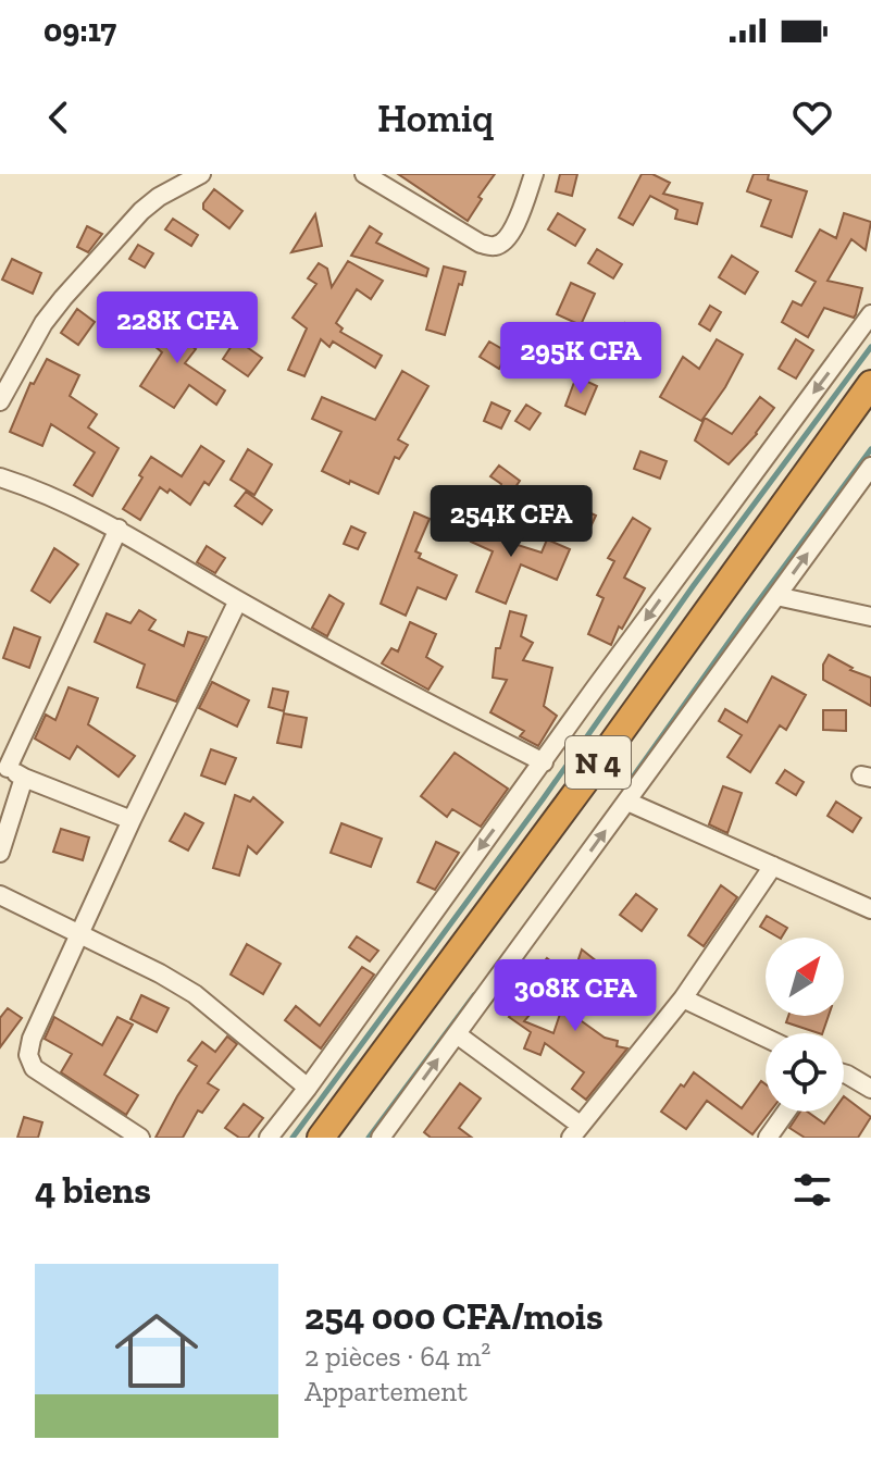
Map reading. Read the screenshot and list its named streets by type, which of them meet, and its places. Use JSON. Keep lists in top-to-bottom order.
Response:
{
  "streets": {
    "highway": ["N 4"]
  },
  "north": "top right",
  "page": {
    "status": "09:17",
    "header": "Homiq",
    "price": [
      "228K CFA",
      "295K CFA",
      "254K CFA",
      "308K CFA"
    ],
    "heading": "4 biens",
    "list": [
      {
        "name": "254 000 CFA/mois",
        "note": "2 pièces · 64 m² · Appartement"
      }
    ]
  }
}
